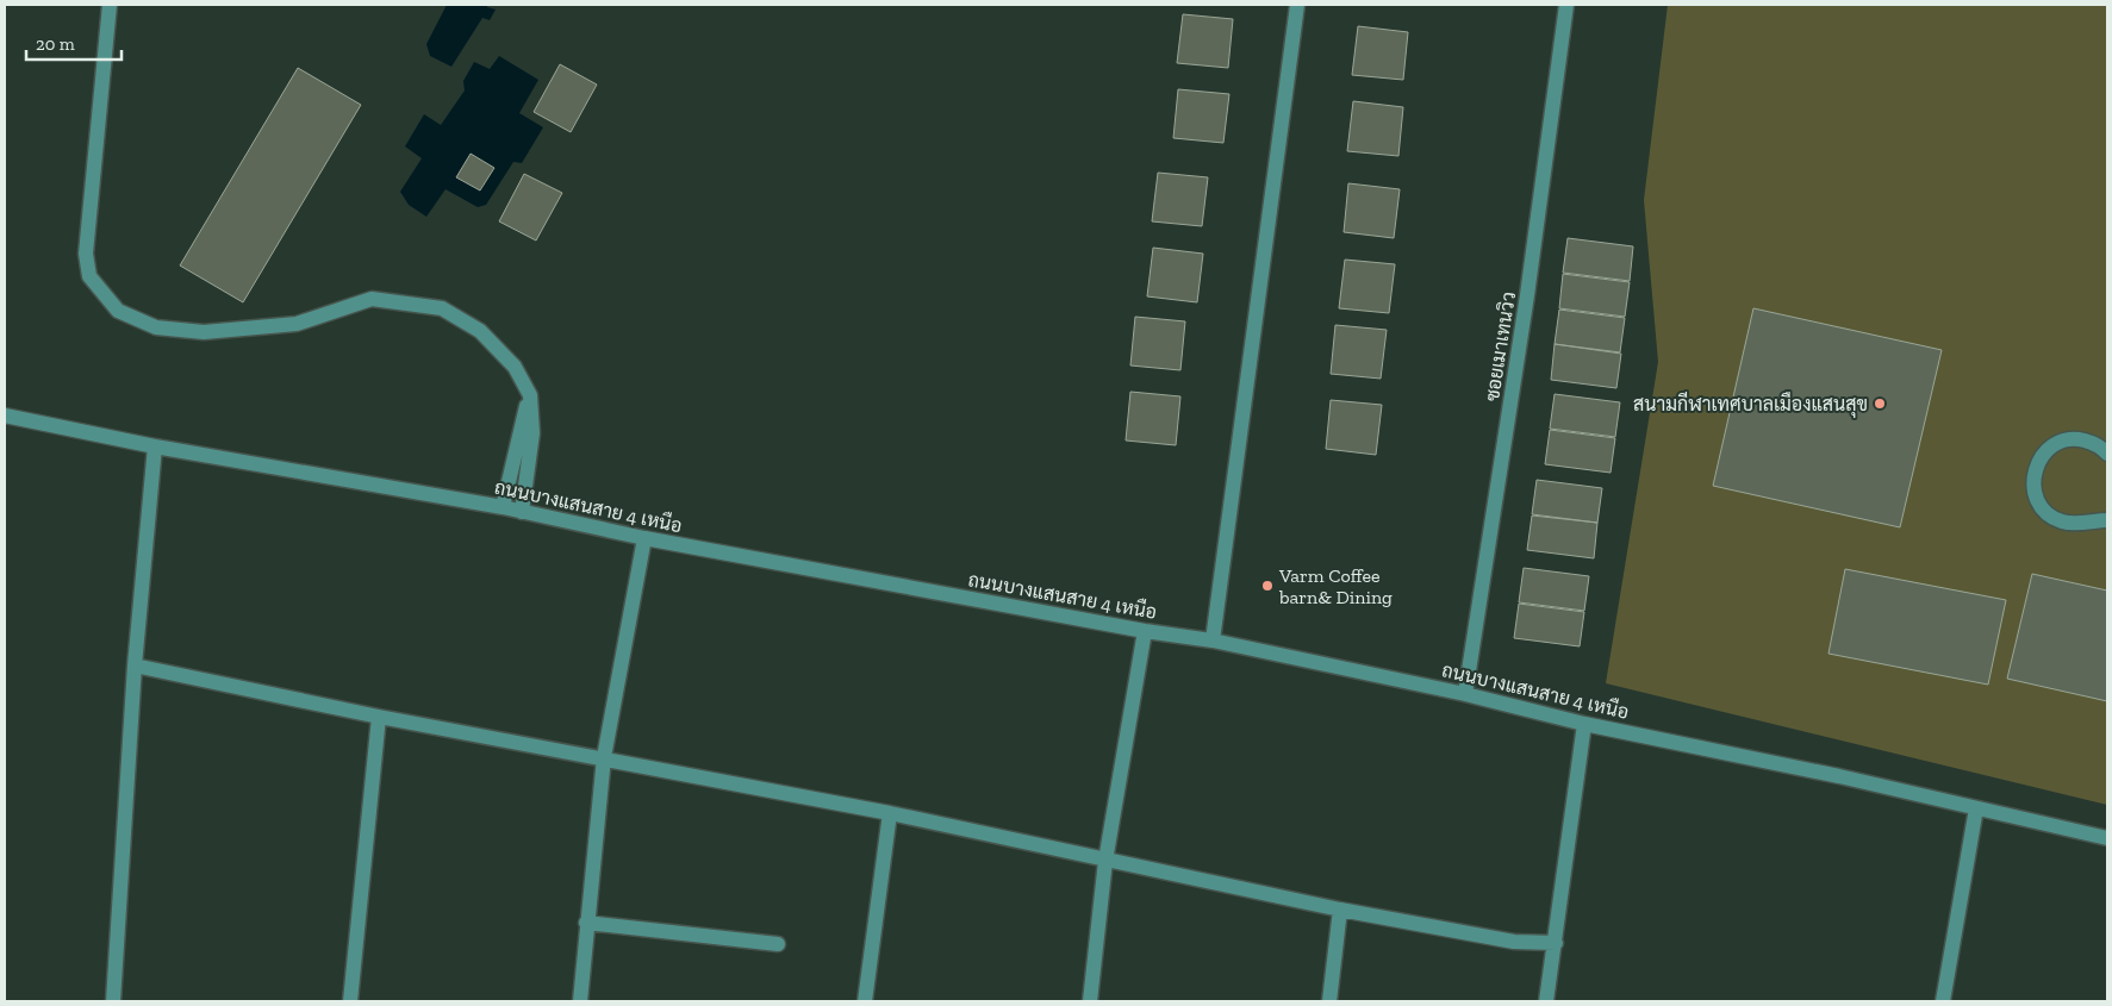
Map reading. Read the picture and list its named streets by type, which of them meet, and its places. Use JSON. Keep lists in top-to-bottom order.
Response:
{
  "streets": {
    "street": ["ซอยเมาเทนวิว", "ถนนบางแสนสาย 4 เหนือ"]
  },
  "crossings": [
    ["ซอยเมาเทนวิว", "ถนนบางแสนสาย 4 เหนือ"]
  ],
  "places": ["สนามกีฬาเทศบาลเมืองแสนสุข", "Varm Coffee barn& Dining"],
  "scale_bar": "20 m"
}
